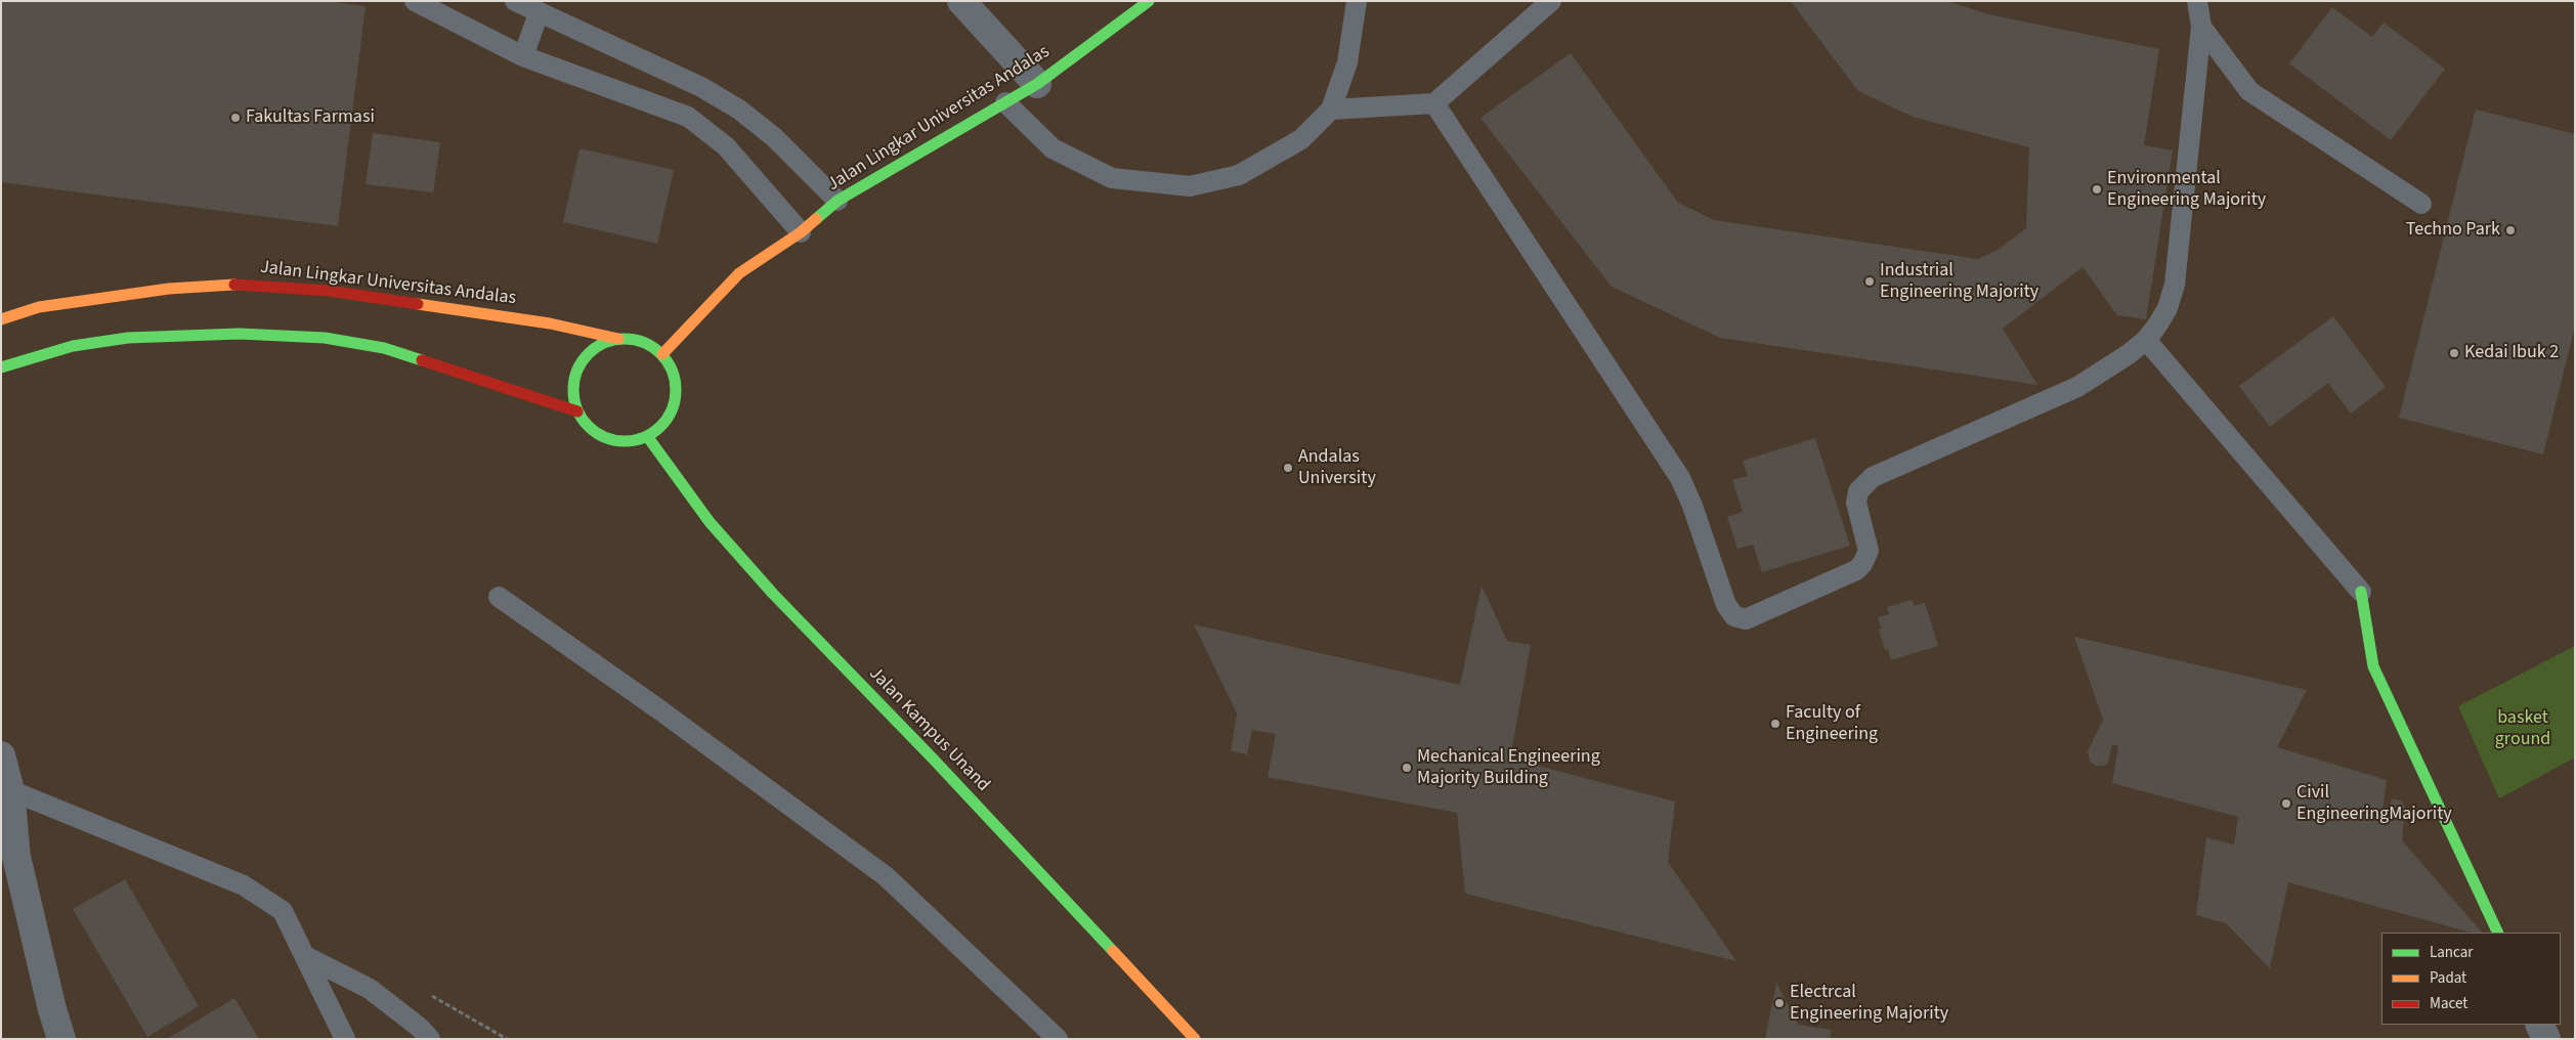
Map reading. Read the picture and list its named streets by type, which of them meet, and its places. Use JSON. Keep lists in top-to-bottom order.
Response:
{
  "streets": {
    "street": ["Jalan Lingkar Universitas Andalas", "Jalan Kampus Unand"]
  },
  "crossings": [
    ["Jalan Lingkar Universitas Andalas", "Jalan Kampus Unand"]
  ],
  "parks": ["basket ground"],
  "places": [
    "Fakultas Farmasi",
    "Environmental Engineering Majority",
    "Techno Park",
    "Industrial Engineering Majority",
    "Kedai Ibuk 2",
    "Andalas University",
    "Faculty of Engineering",
    "Mechanical Engineering Majority Building",
    "Civil EngineeringMajority",
    "Electrcal Engineering Majority"
  ],
  "legend": ["Lancar", "Padat", "Macet"]
}
